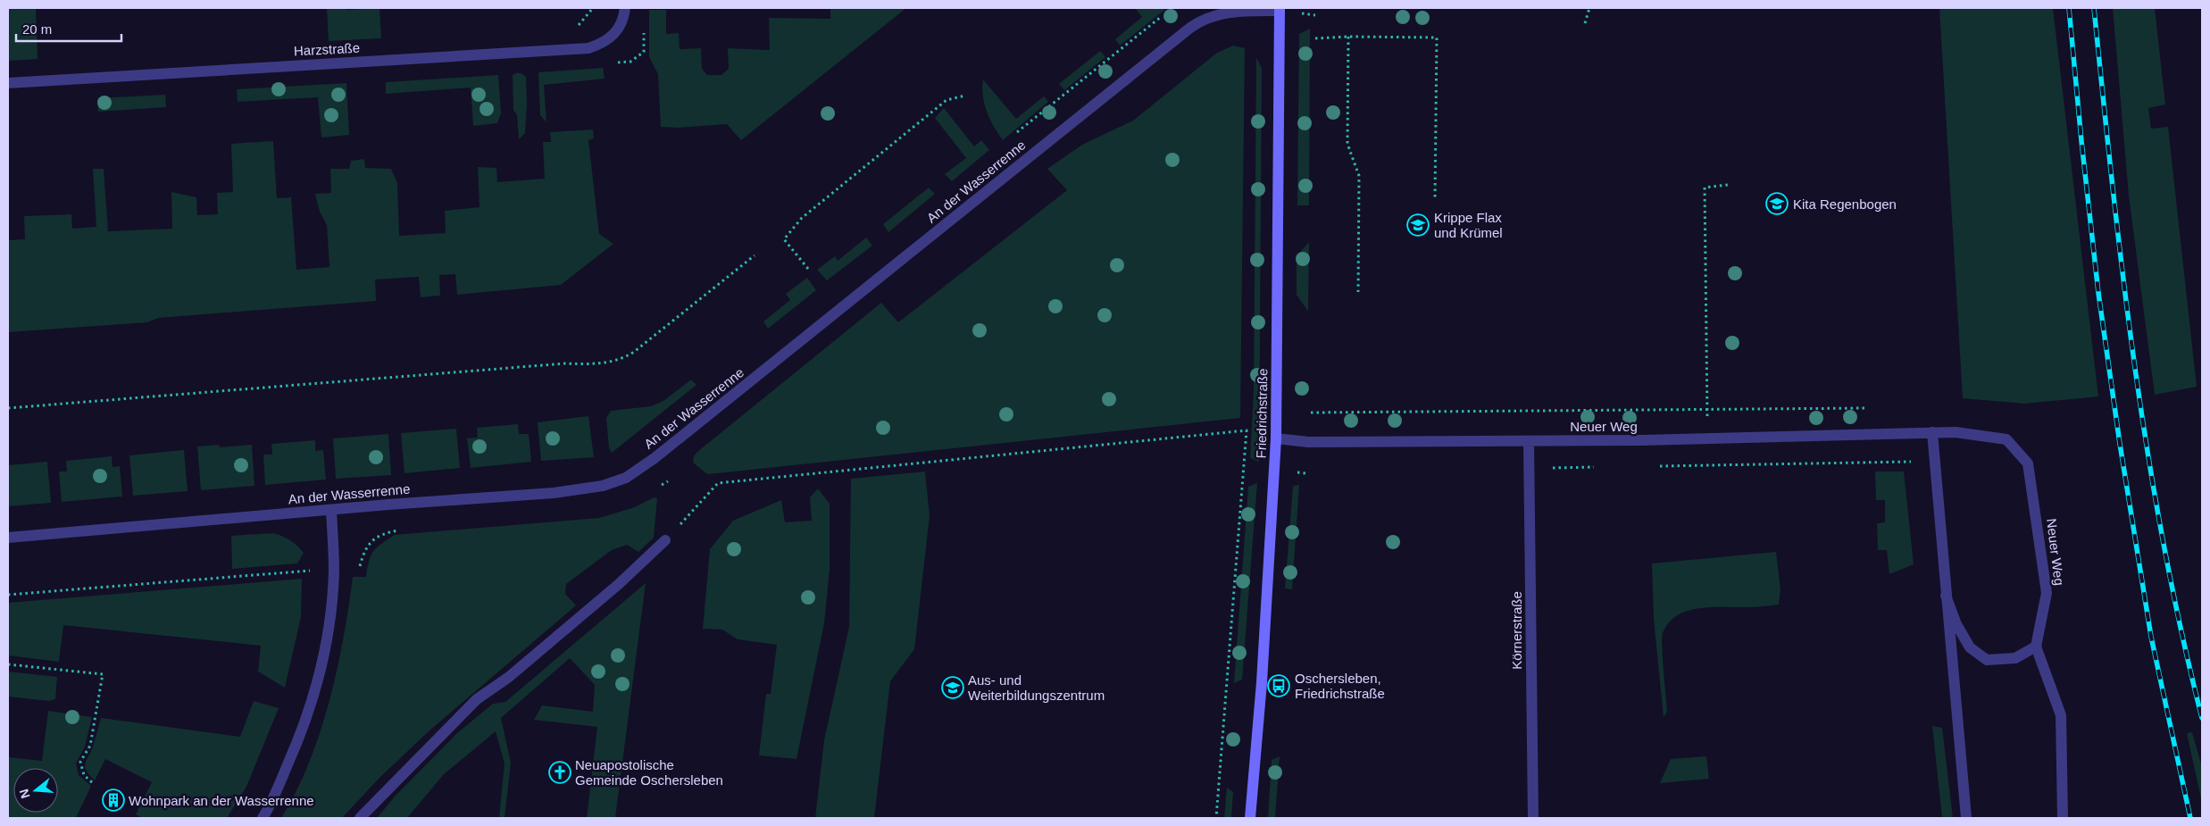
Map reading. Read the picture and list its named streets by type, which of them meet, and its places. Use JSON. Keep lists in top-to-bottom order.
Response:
{
  "streets": {
    "street": [
      "Harzstraße",
      "An der Wasserrenne",
      "Friedrichstraße",
      "Neuer Weg",
      "Körnerstraße"
    ]
  },
  "crossings": [
    ["An der Wasserrenne", "Friedrichstraße"],
    ["Friedrichstraße", "Neuer Weg"],
    ["Neuer Weg", "Körnerstraße"]
  ],
  "places": {
    "school or university": ["Kita Regenbogen", "Krippe Flax und Krümel", "Aus- und Weiterbildungszentrum"],
    "bus stop": ["Oschersleben, Friedrichstraße"],
    "church": ["Neuapostolische Gemeinde Oschersleben"],
    "building": ["Wohnpark an der Wasserrenne"]
  },
  "scale_bar": "20 m",
  "north": "left"
}
